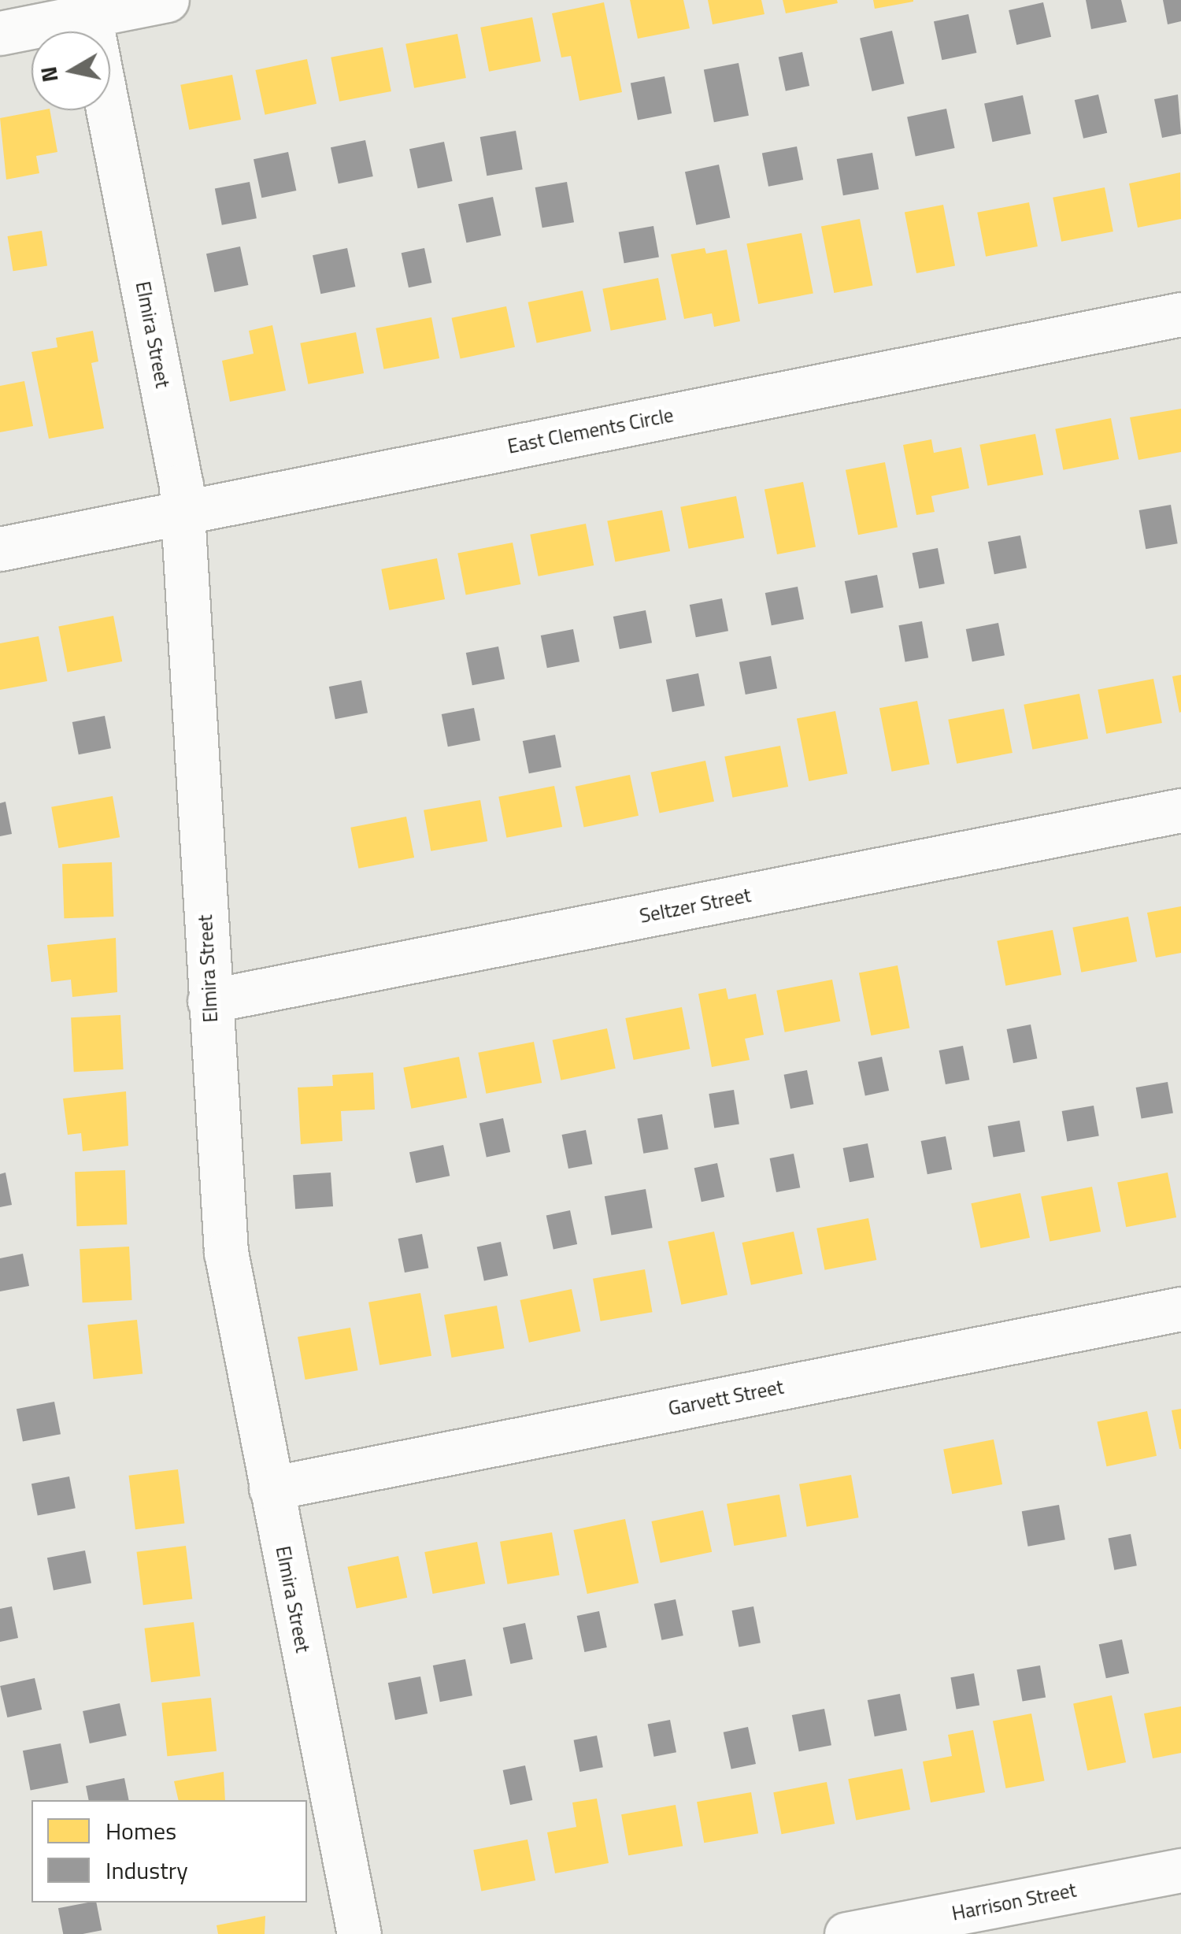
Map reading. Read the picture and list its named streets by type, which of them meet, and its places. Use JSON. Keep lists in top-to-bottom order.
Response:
{
  "streets": {
    "street": [
      "Elmira Street",
      "East Clements Circle",
      "Seltzer Street",
      "Garvett Street",
      "Harrison Street"
    ]
  },
  "crossings": [
    ["Elmira Street", "East Clements Circle"],
    ["Elmira Street", "Seltzer Street"],
    ["Elmira Street", "Garvett Street"]
  ],
  "legend": ["Homes", "Industry"],
  "north": "left"
}
